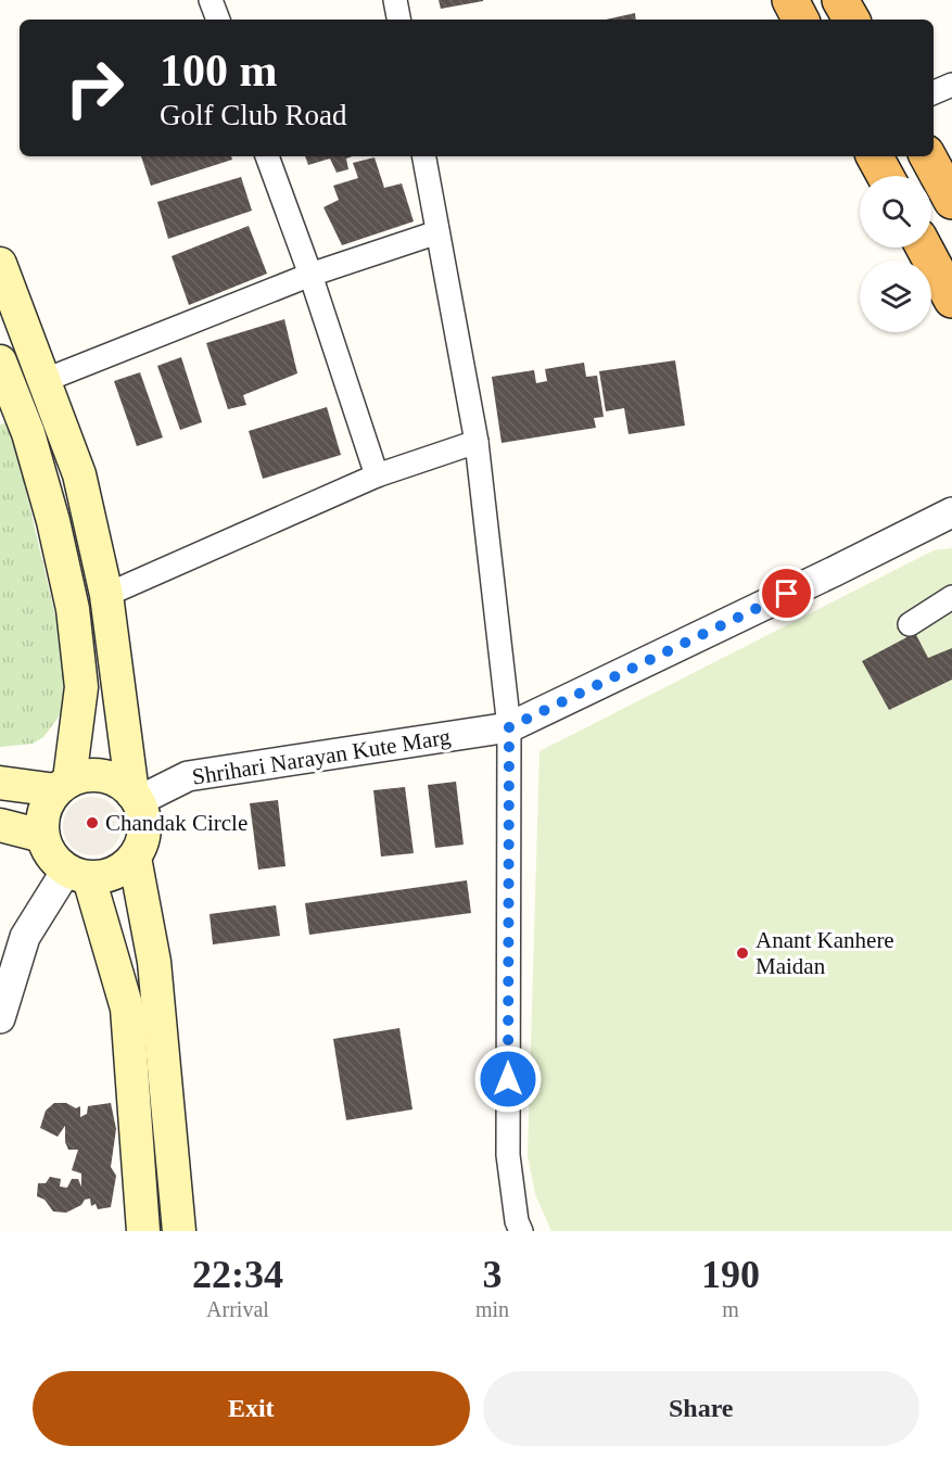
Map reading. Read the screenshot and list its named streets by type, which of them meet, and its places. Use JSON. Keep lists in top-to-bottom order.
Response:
{
  "streets": {
    "street": ["Shrihari Narayan Kute Marg"]
  },
  "places": ["Chandak Circle", "Anant Kanhere Maidan"],
  "page": {
    "turn": ["100 m", "Golf Club Road"],
    "eta": [
      "22:34",
      "Arrival",
      "3",
      "min",
      "190",
      "m"
    ],
    "buttons": ["Exit", "Share"]
  }
}
